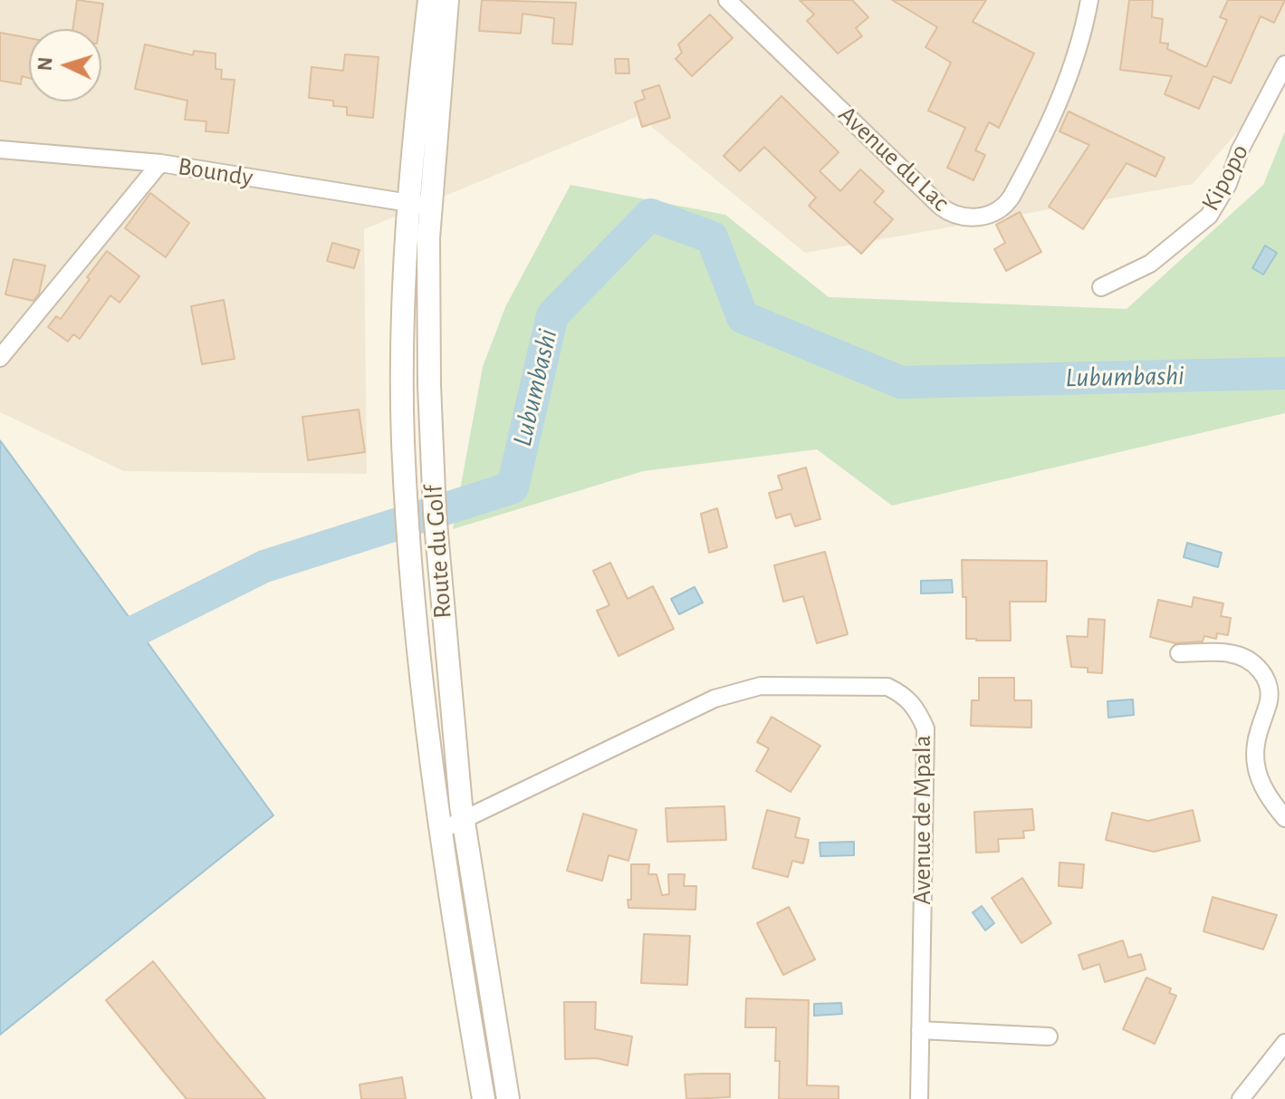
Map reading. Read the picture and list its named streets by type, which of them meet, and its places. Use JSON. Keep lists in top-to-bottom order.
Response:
{
  "streets": {
    "main road": ["Route du Golf"],
    "street": [
      "Avenue du Lac",
      "Boundy",
      "Kipopo",
      "Avenue de Mpala"
    ]
  },
  "crossings": [
    ["Boundy", "Route du Golf"],
    ["Route du Golf", "Avenue de Mpala"]
  ],
  "water": ["Lubumbashi"],
  "north": "left"
}
